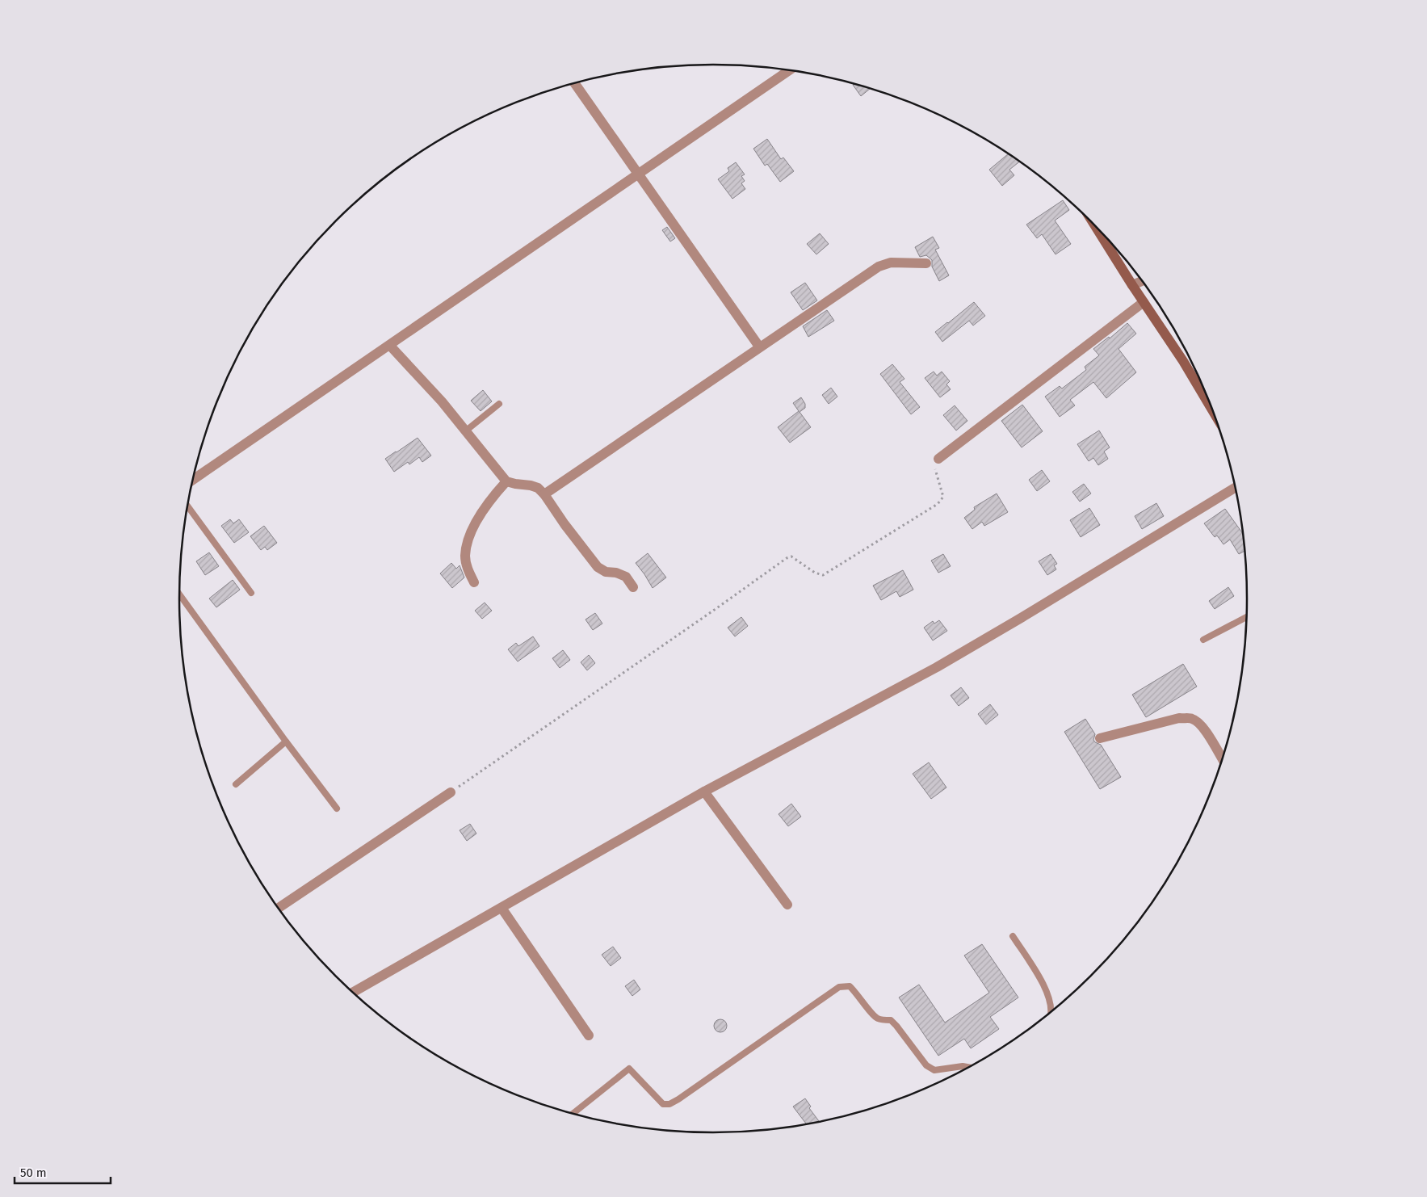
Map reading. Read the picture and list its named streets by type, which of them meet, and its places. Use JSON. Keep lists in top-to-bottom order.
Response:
{
  "scale_bar": "50 m"
}
